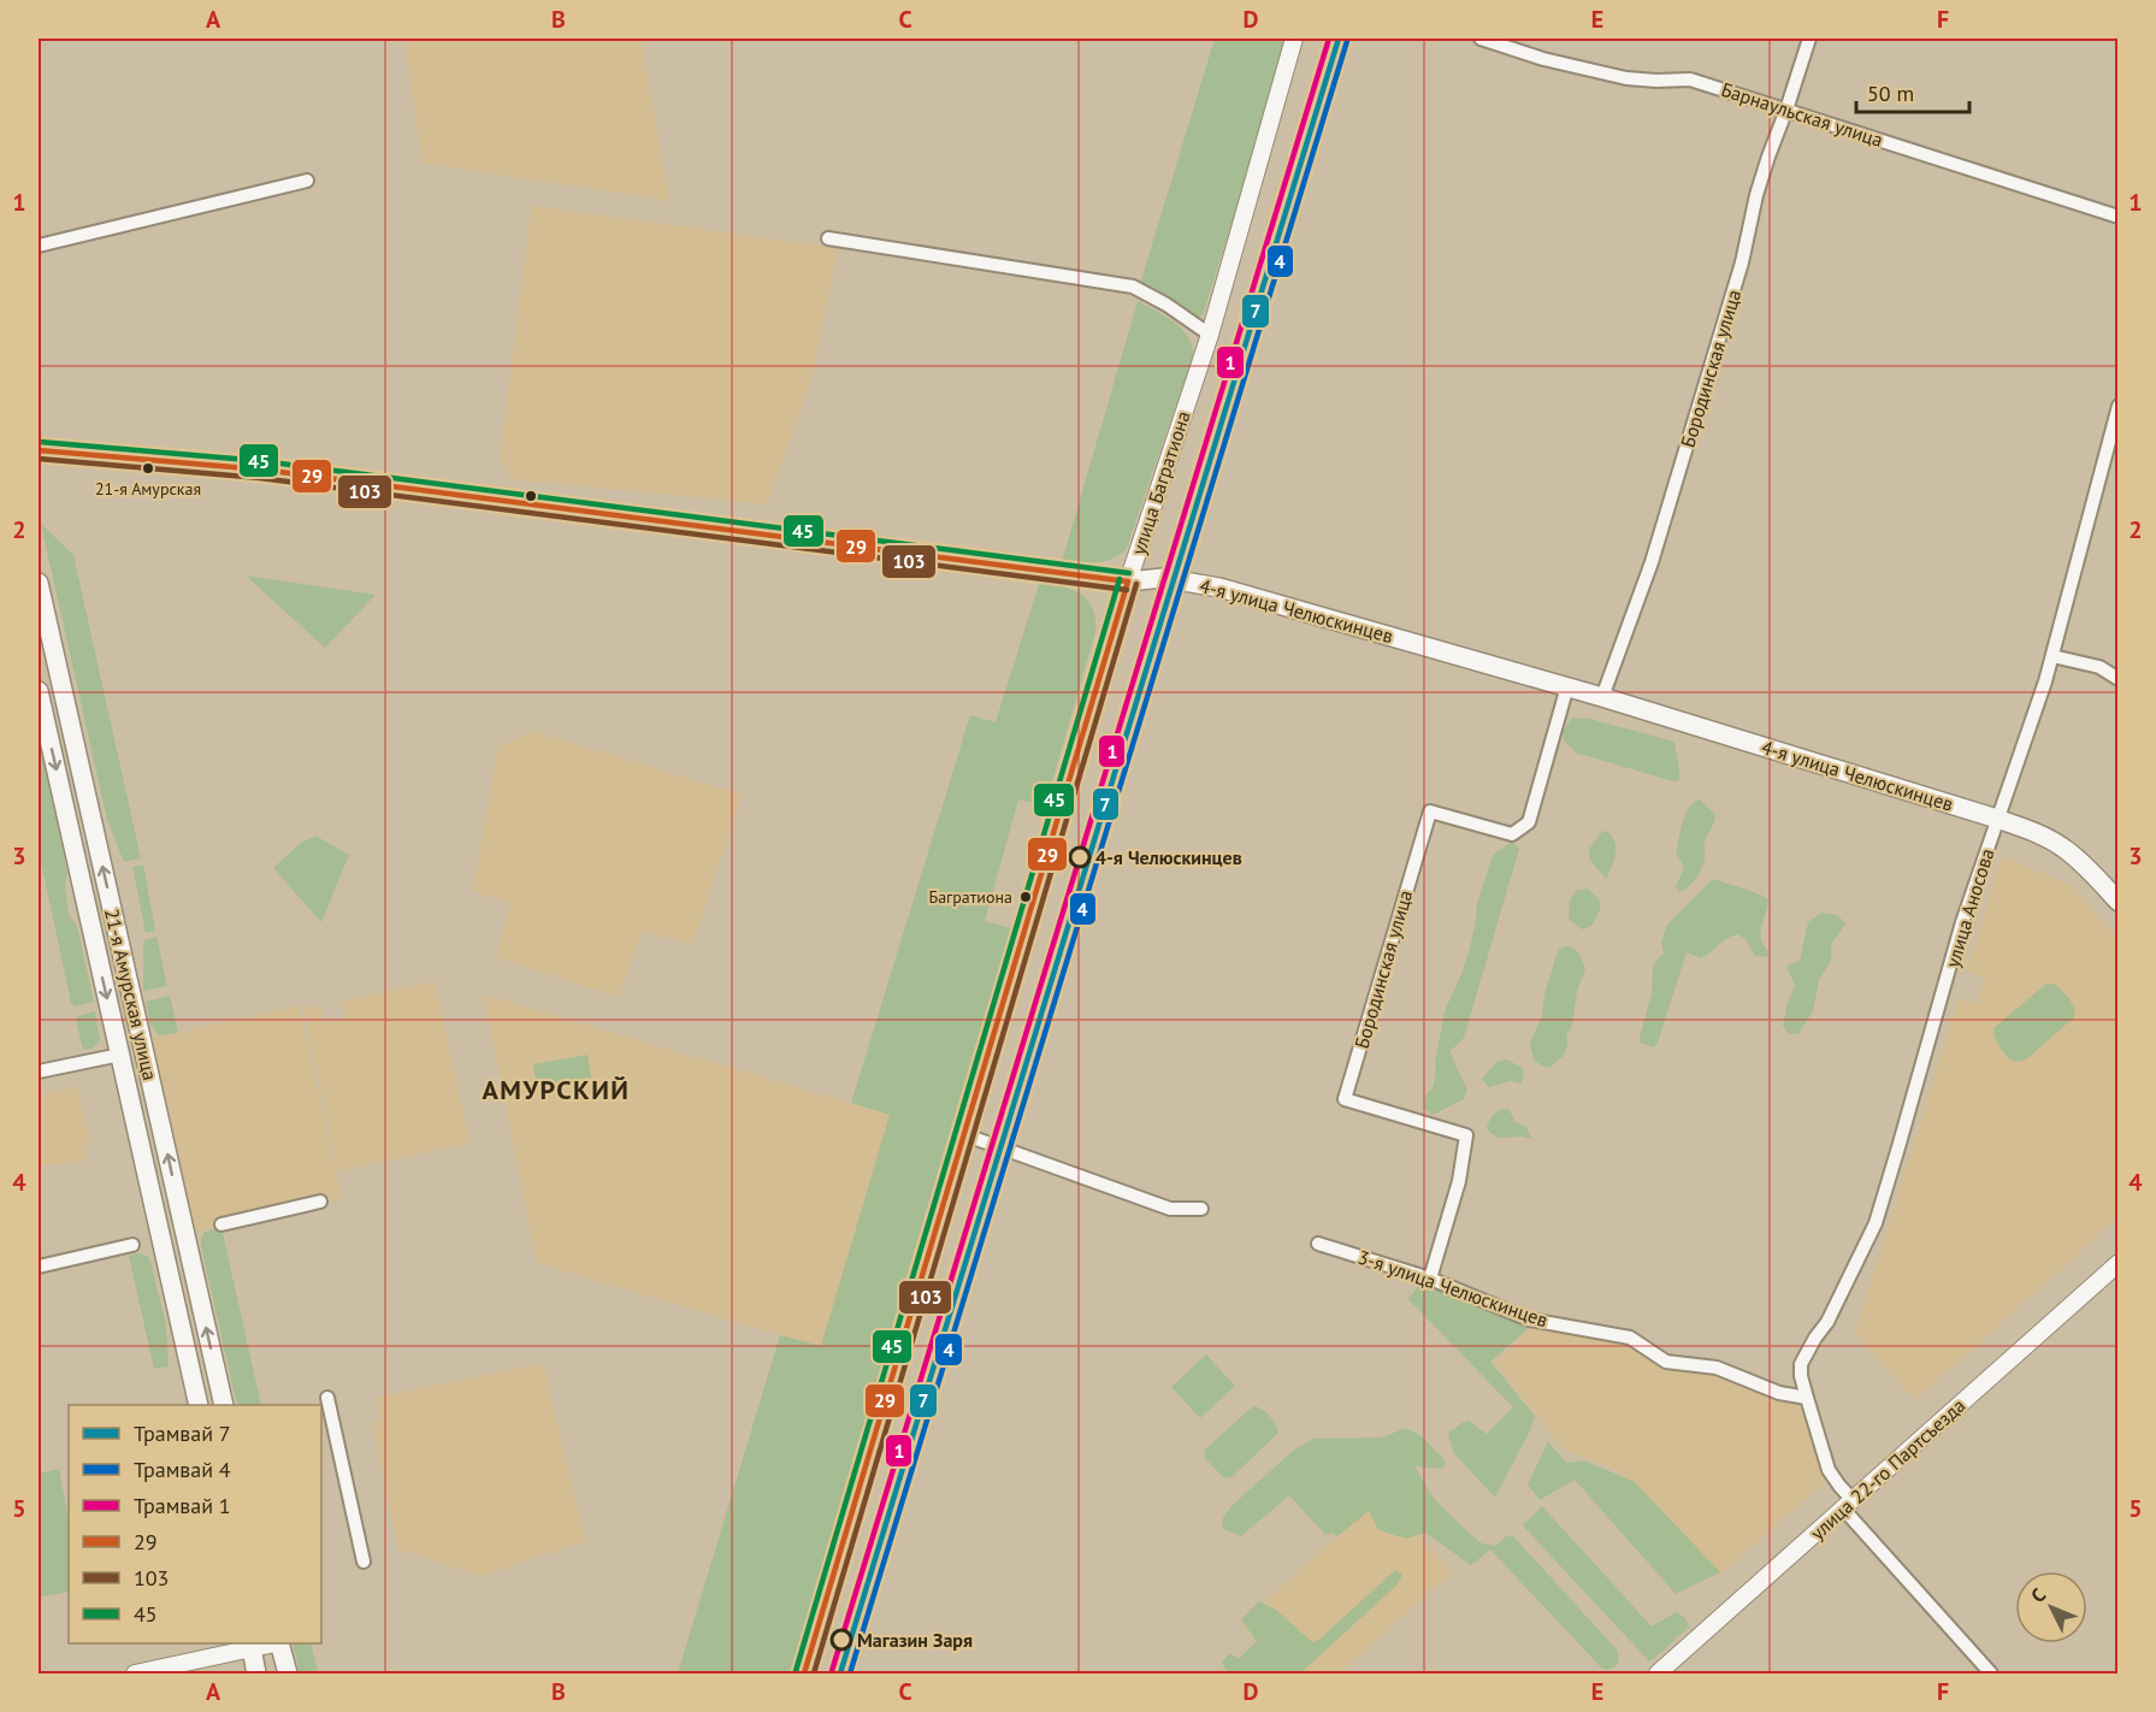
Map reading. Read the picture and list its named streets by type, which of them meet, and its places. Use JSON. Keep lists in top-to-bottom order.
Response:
{
  "streets": {
    "main road": ["улица Багратиона", "4-я улица Челюскинцев", "21-я Амурская улица"],
    "street": [
      "Барнаульская улица",
      "Бородинская улица",
      "улица Аносова",
      "3-я улица Челюскинцев",
      "улица 22-го Партсъезда"
    ]
  },
  "crossings": [
    ["Барнаульская улица", "Бородинская улица"],
    ["Бородинская улица", "4-я улица Челюскинцев"],
    ["Бородинская улица", "3-я улица Челюскинцев"],
    ["улица Багратиона", "4-я улица Челюскинцев"],
    ["4-я улица Челюскинцев", "улица Аносова"],
    ["улица Аносова", "3-я улица Челюскинцев"]
  ],
  "districts": ["АМУРСКИЙ"],
  "places": [
    "21-я Амурская",
    "4-я Челюскинцев",
    "Багратиона",
    "Магазин Заря"
  ],
  "lines": [
    "tram line 7",
    "tram line 1",
    "tram line 4",
    "transit line 45",
    "transit line 29",
    "transit line 103"
  ],
  "legend": [
    "Трамвай 7",
    "Трамвай 4",
    "Трамвай 1",
    "29",
    "103",
    "45"
  ],
  "scale_bar": "50 m",
  "north": "top left",
  "grid": {
    "columns": [
      "A",
      "B",
      "C",
      "D",
      "E",
      "F"
    ],
    "rows": [
      "1",
      "2",
      "3",
      "4",
      "5"
    ]
  }
}
